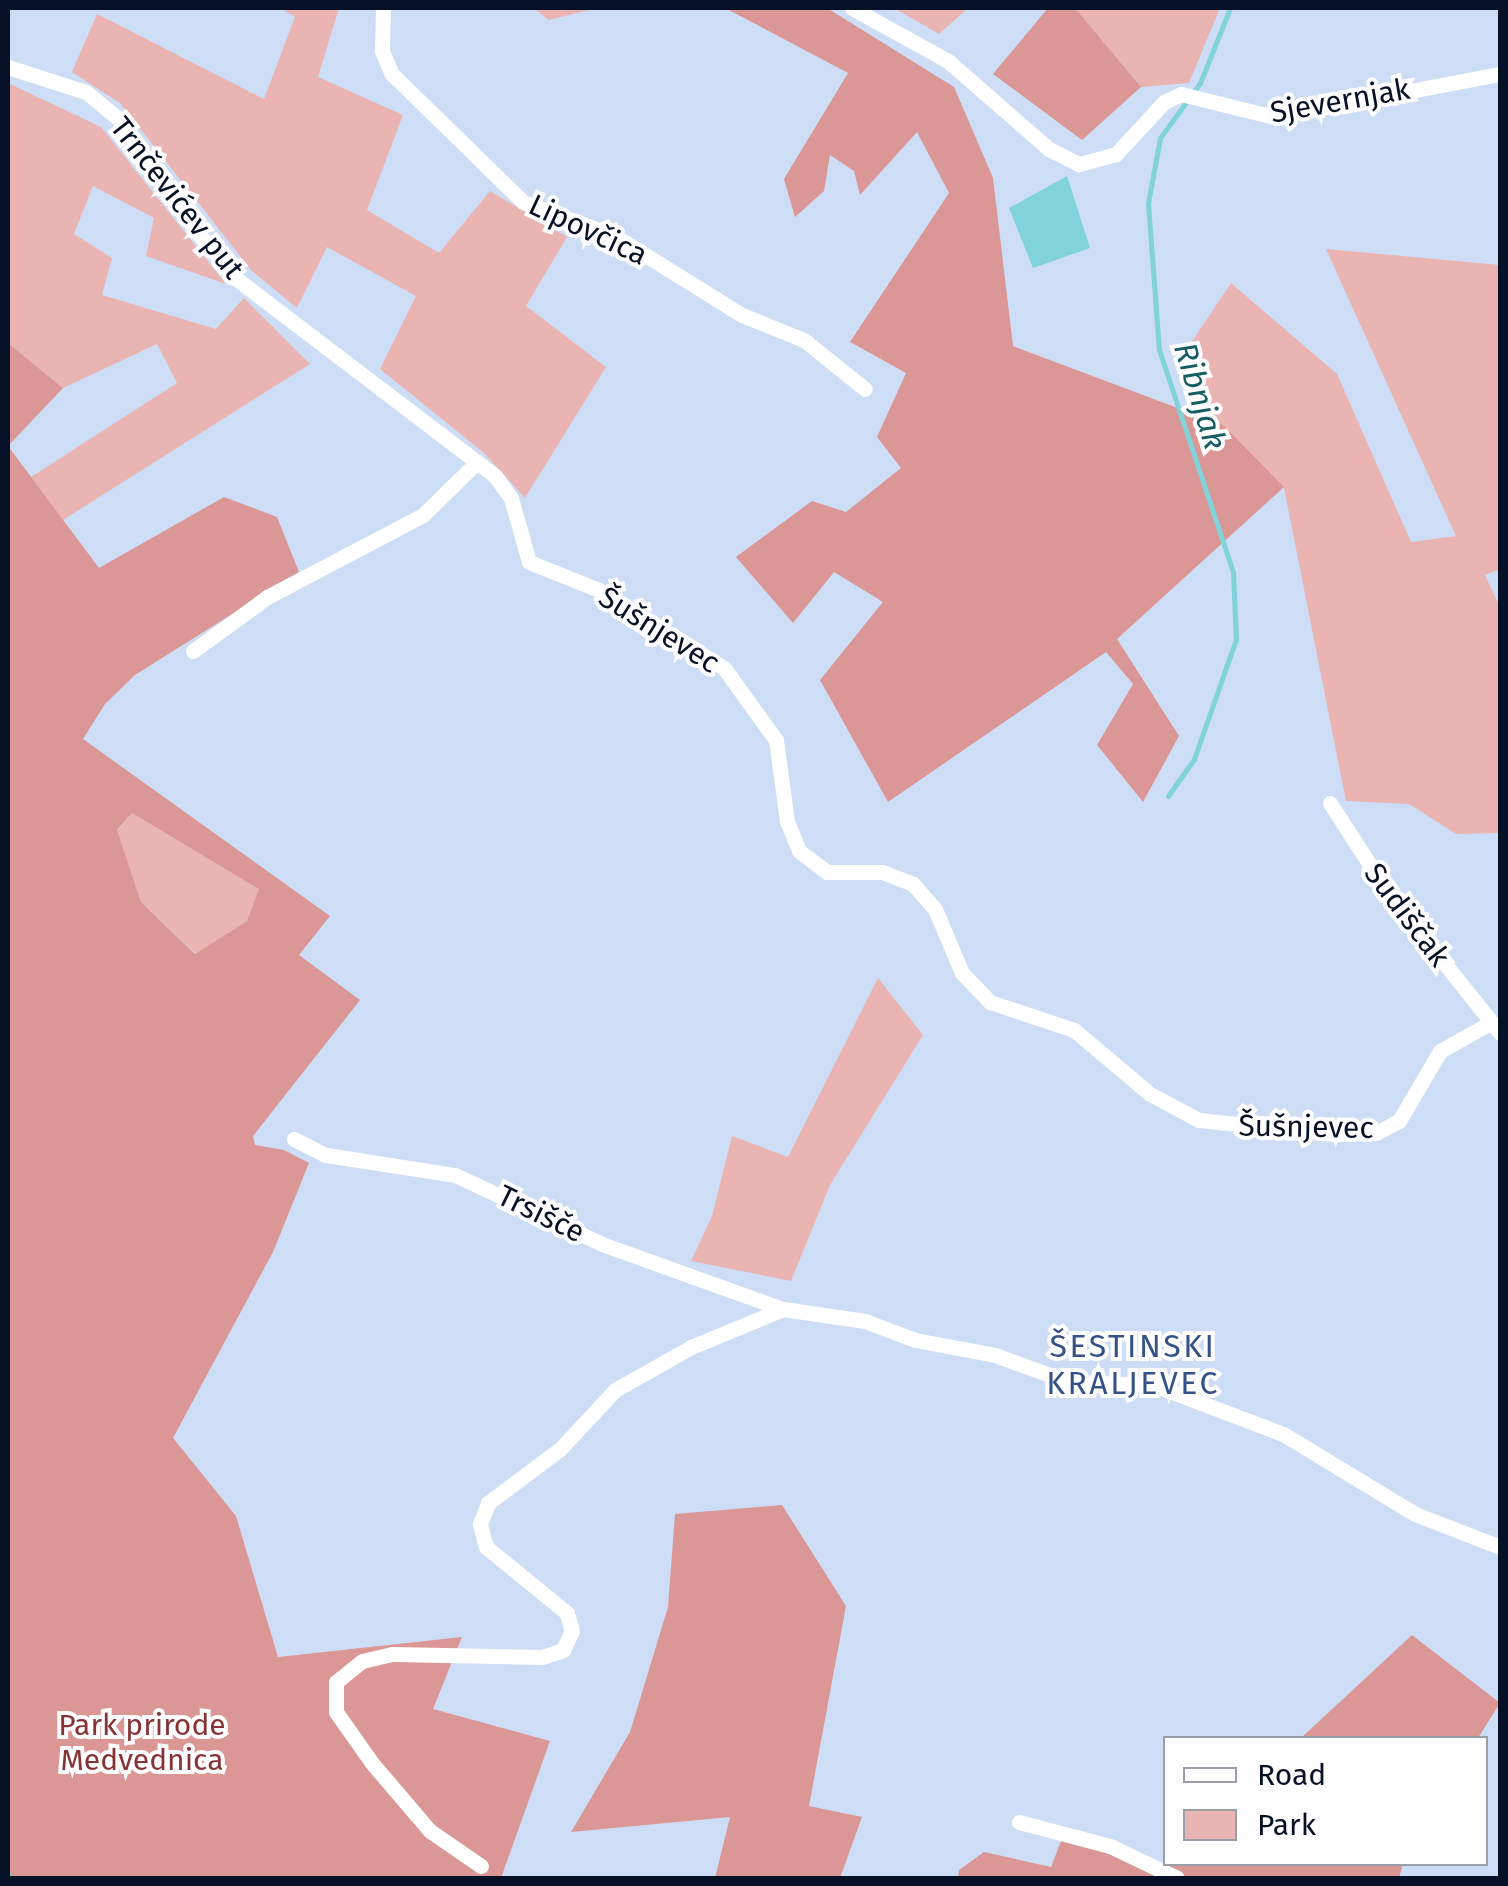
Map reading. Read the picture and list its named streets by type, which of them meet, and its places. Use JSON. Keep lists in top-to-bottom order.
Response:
{
  "streets": {
    "street": [
      "Sjevernjak",
      "Trnčevićev put",
      "Lipovčica",
      "Šušnjevec",
      "Sudiščak",
      "Trsišče"
    ]
  },
  "crossings": [
    ["Trnčevićev put", "Šušnjevec"],
    ["Šušnjevec", "Sudiščak"]
  ],
  "districts": ["ŠESTINSKI KRALJEVEC"],
  "water": ["Ribnjak"],
  "parks": ["Park prirode Medvednica"],
  "legend": ["Road", "Park"]
}
